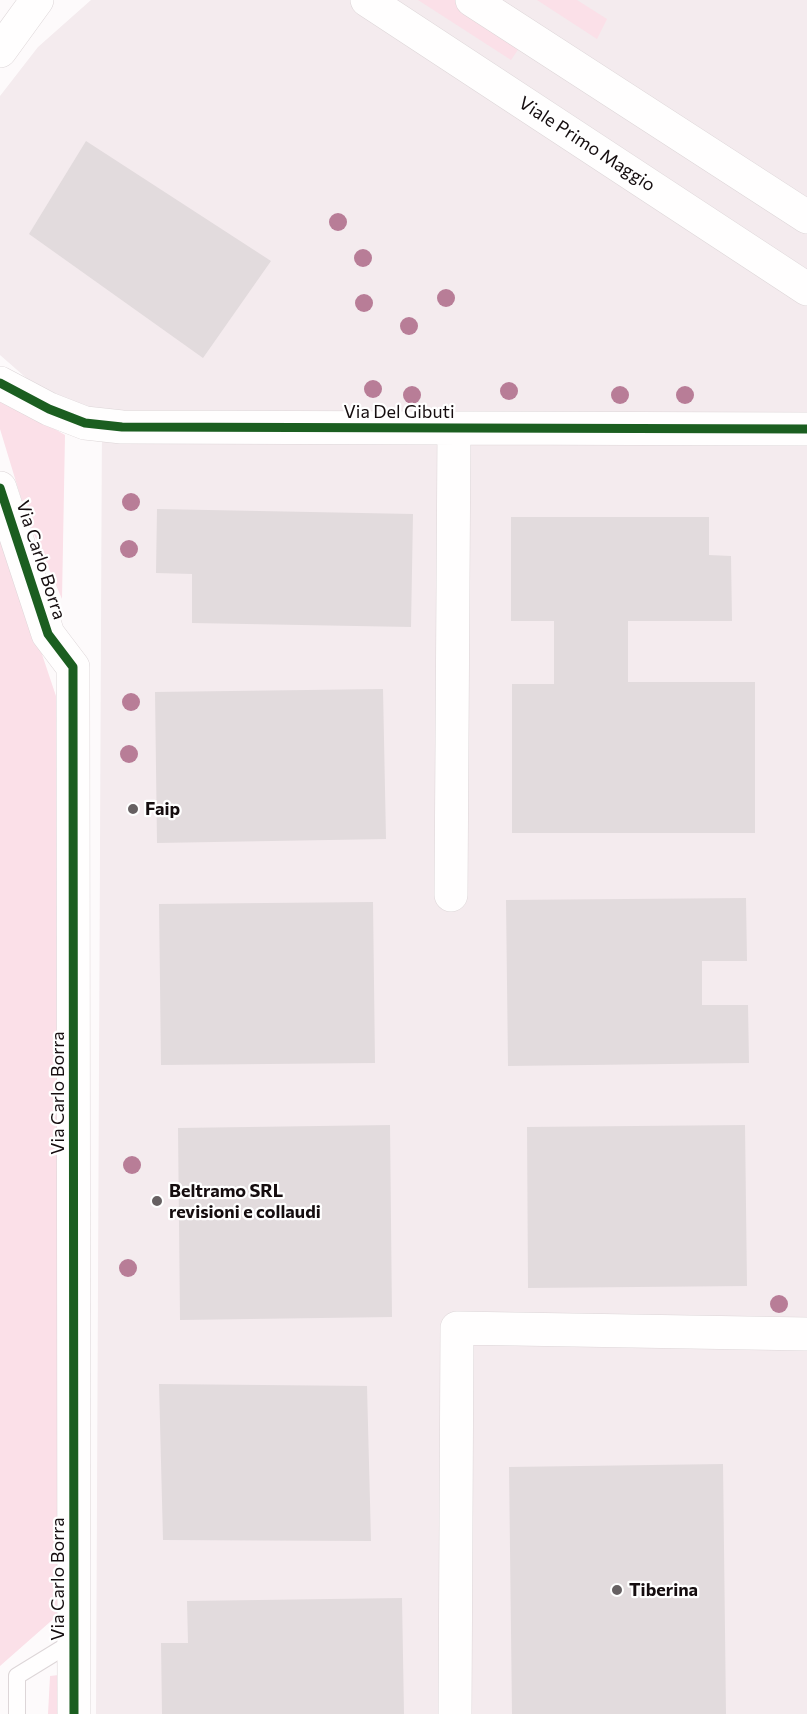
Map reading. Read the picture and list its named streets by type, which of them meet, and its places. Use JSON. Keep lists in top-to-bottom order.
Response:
{
  "streets": {
    "street": ["Viale Primo Maggio", "Via Del Gibuti", "Via Carlo Borra"]
  },
  "places": ["Faip", "Beltramo SRL revisioni e collaudi", "Tiberina"]
}
